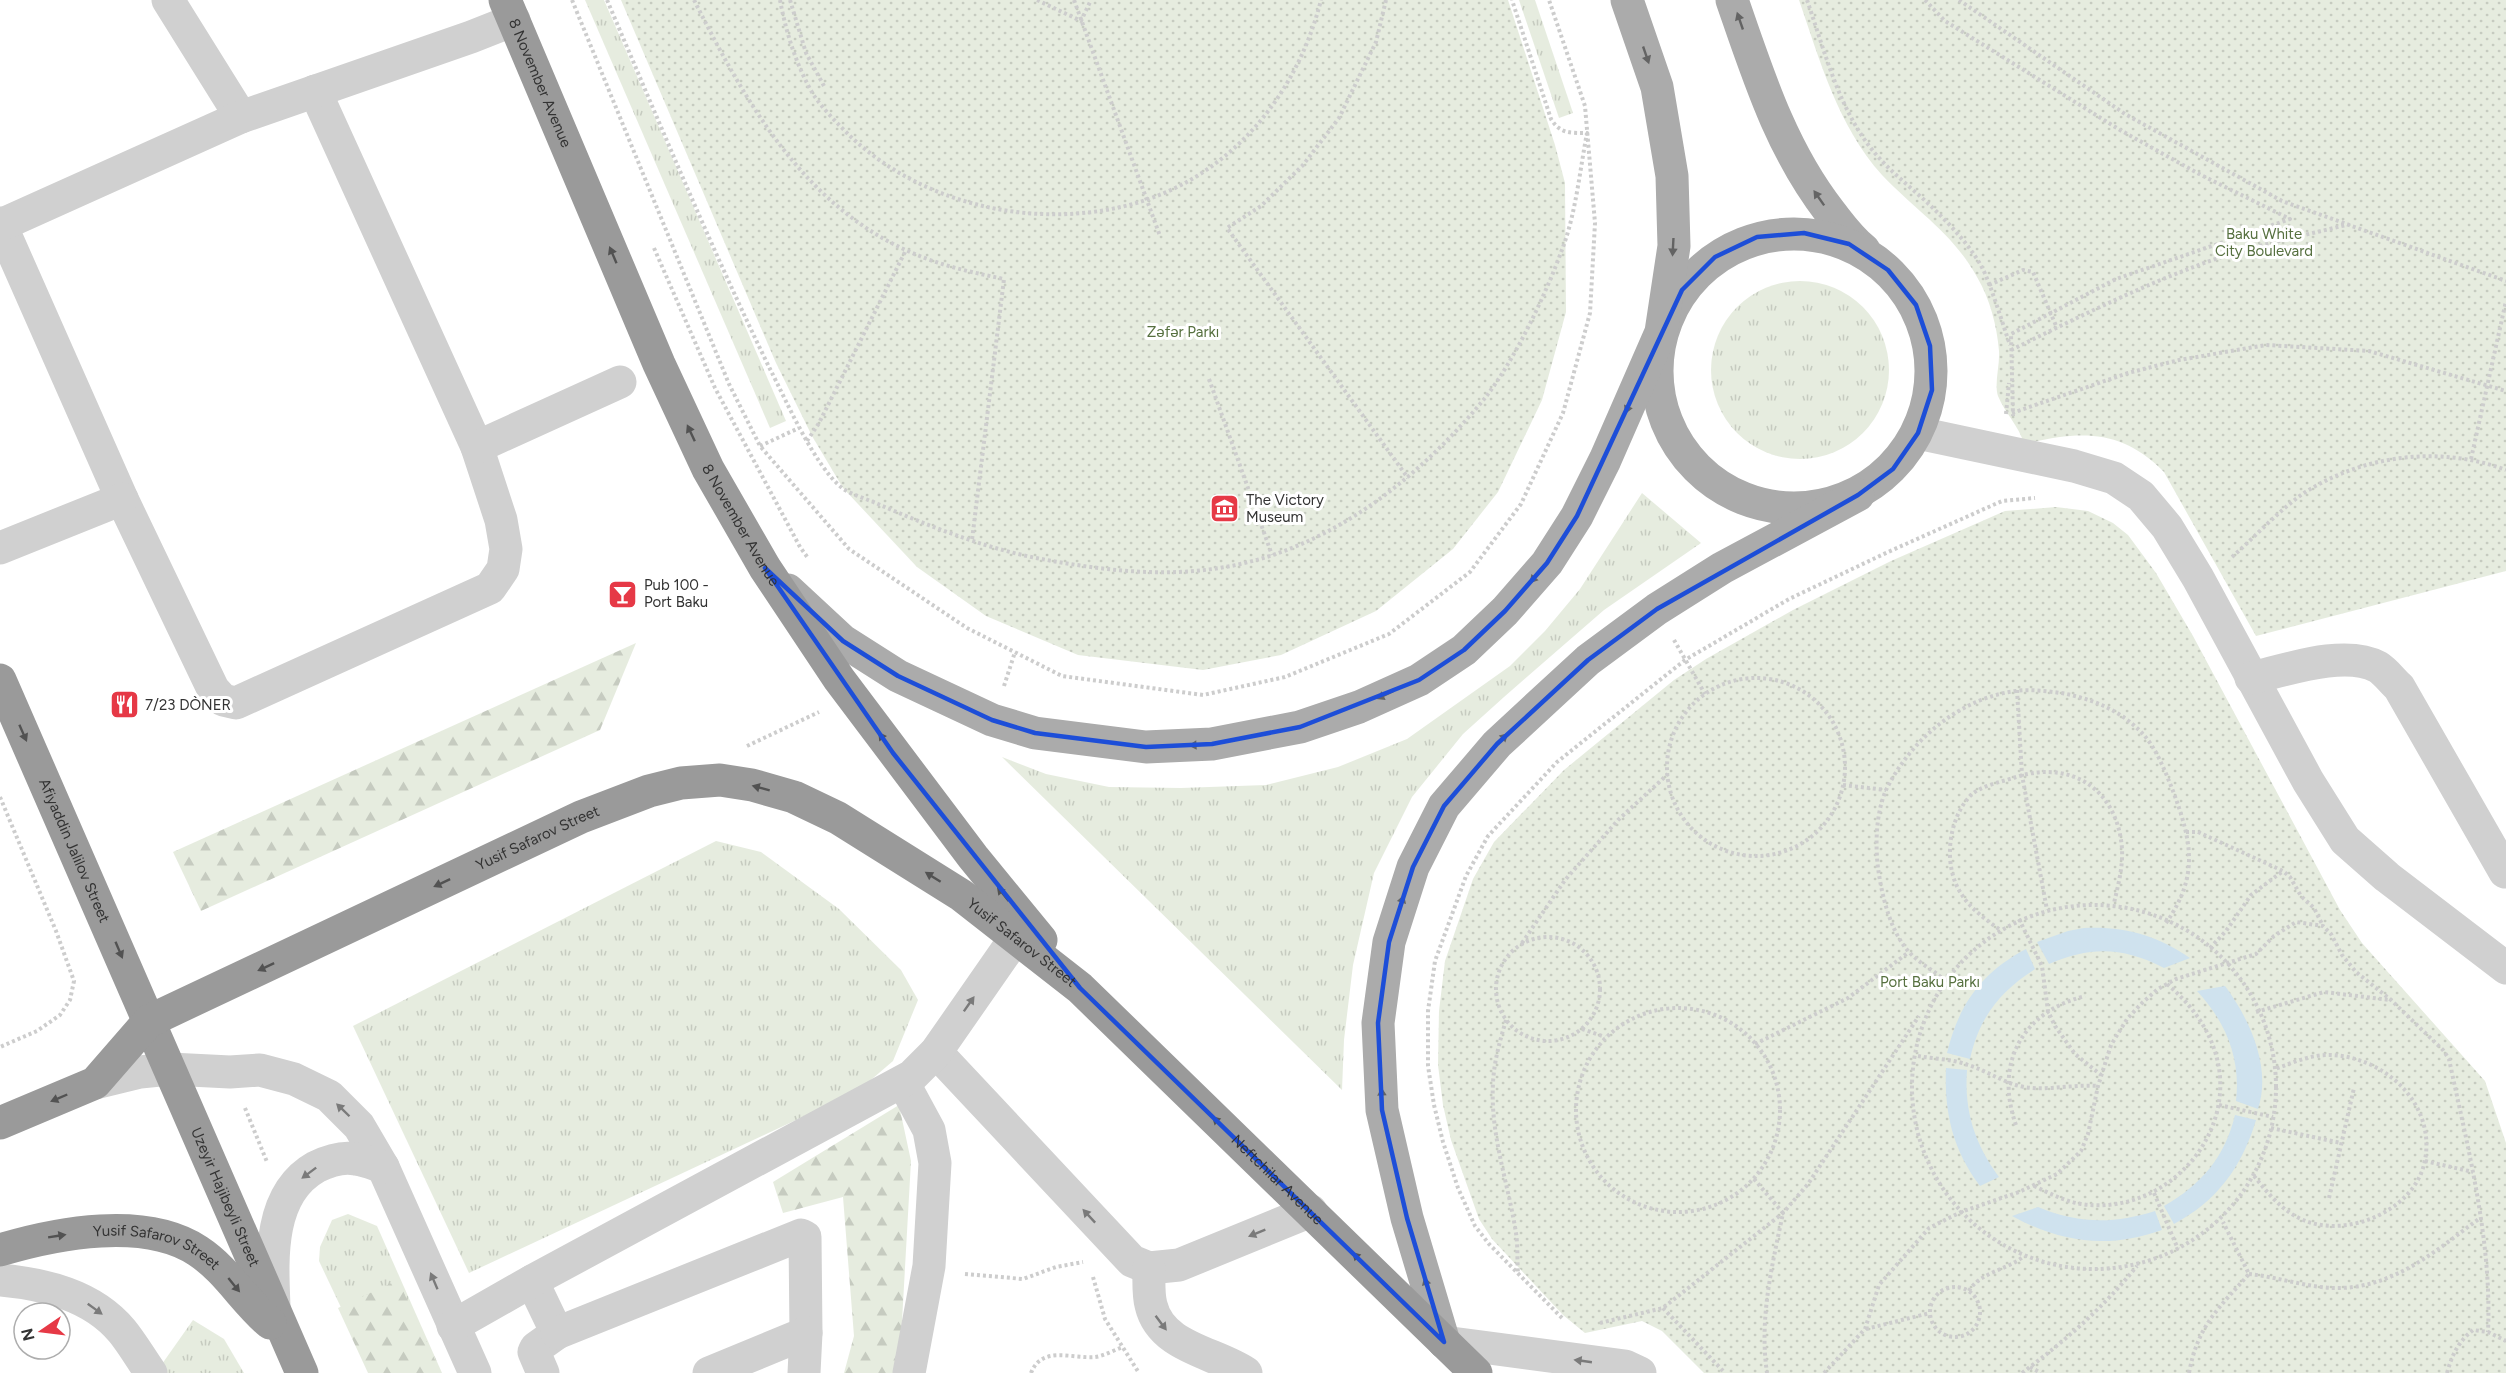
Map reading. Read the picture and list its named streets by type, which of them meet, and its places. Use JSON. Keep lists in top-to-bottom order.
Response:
{
  "streets": {
    "highway": [
      "8 November Avenue",
      "Yusif Safarov Street",
      "Afiyaddin Jalilov Street",
      "Neftchilar Avenue",
      "Uzeyir Hajibeyli Street"
    ]
  },
  "crossings": [
    ["8 November Avenue", "Yusif Safarov Street"],
    ["8 November Avenue", "Neftchilar Avenue"],
    ["Yusif Safarov Street", "Afiyaddin Jalilov Street"],
    ["Yusif Safarov Street", "Neftchilar Avenue"],
    ["Yusif Safarov Street", "Uzeyir Hajibeyli Street"],
    ["Afiyaddin Jalilov Street", "Uzeyir Hajibeyli Street"]
  ],
  "one_way": ["8 November Avenue", "Afiyaddin Jalilov Street", "Neftchilar Avenue"],
  "parks": ["Baku White City Boulevard", "Zəfər Parkı", "Port Baku Parkı"],
  "places": {
    "museum": ["The Victory Museum"],
    "bar": ["Pub 100 - Port Baku"],
    "restaurant": ["7/23 DÒNER"]
  },
  "north": "left"
}
